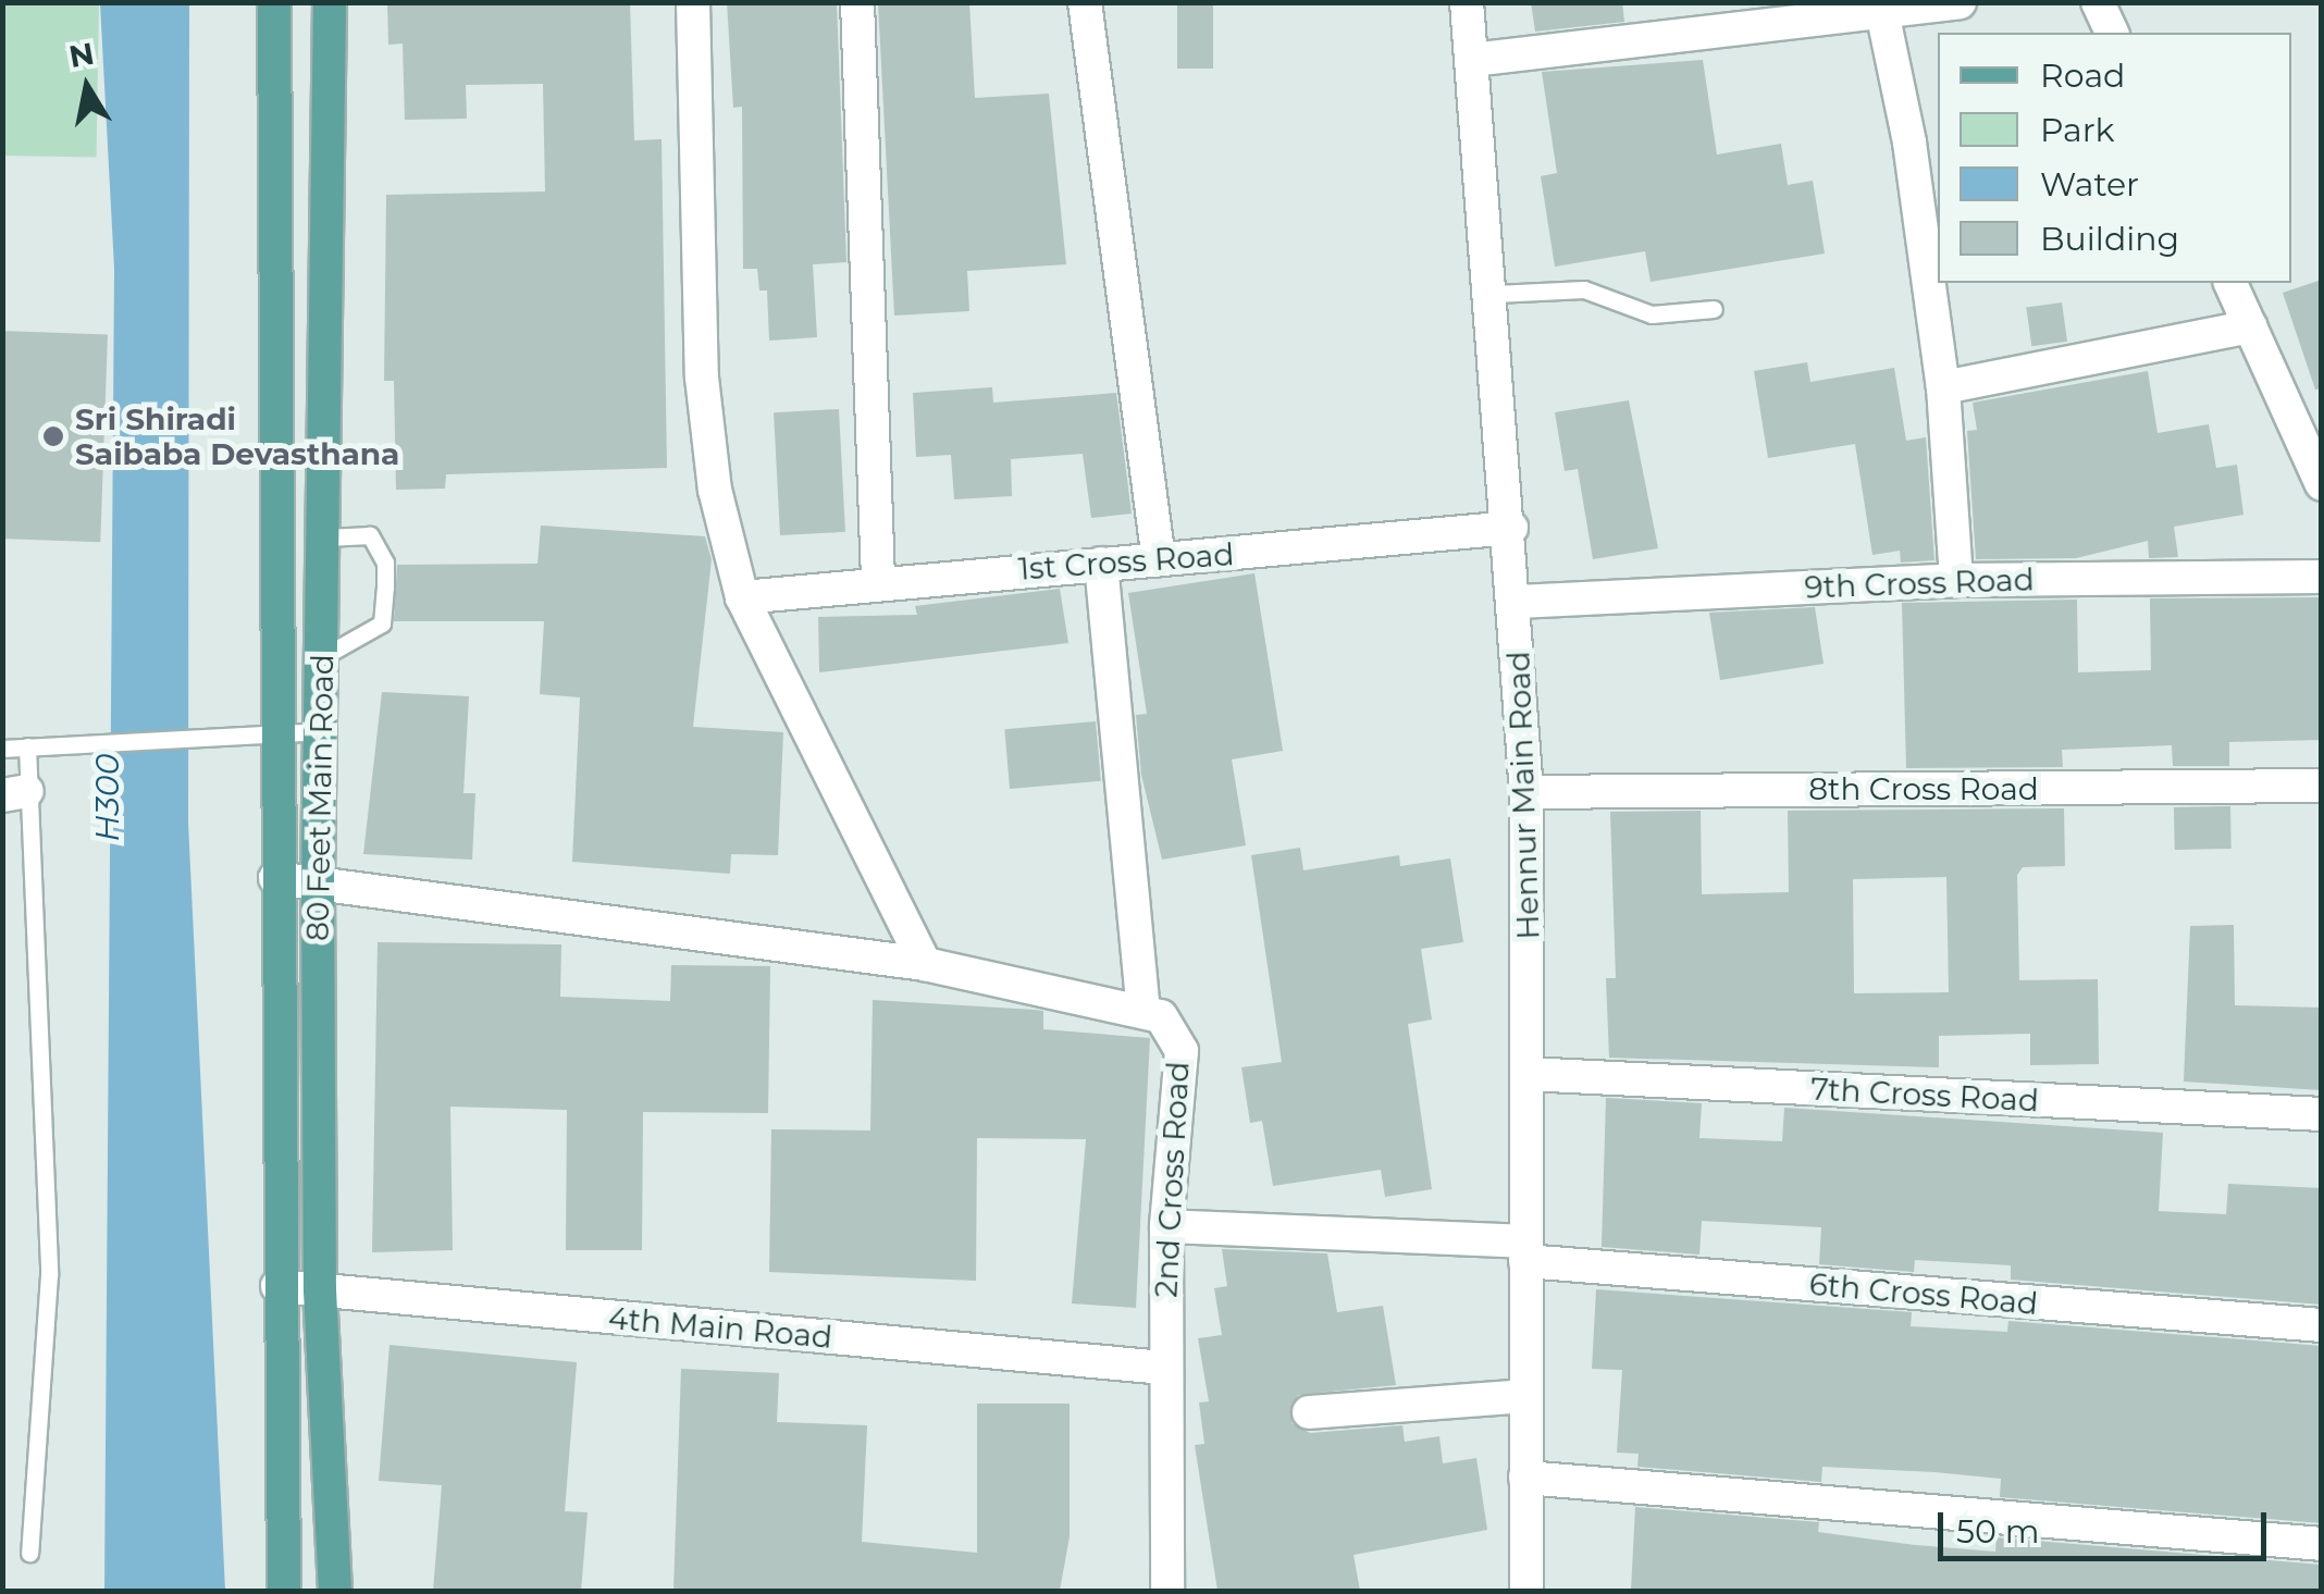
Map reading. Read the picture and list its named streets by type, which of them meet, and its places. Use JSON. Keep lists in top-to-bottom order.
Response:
{
  "streets": {
    "main road": ["80 Feet Main Road"],
    "street": [
      "1st Cross Road",
      "9th Cross Road",
      "8th Cross Road",
      "Hennur Main Road",
      "7th Cross Road",
      "2nd Cross Road",
      "6th Cross Road",
      "4th Main Road"
    ]
  },
  "crossings": [
    ["1st Cross Road", "Hennur Main Road"],
    ["9th Cross Road", "Hennur Main Road"],
    ["8th Cross Road", "Hennur Main Road"],
    ["Hennur Main Road", "7th Cross Road"],
    ["Hennur Main Road", "6th Cross Road"],
    ["80 Feet Main Road", "4th Main Road"],
    ["2nd Cross Road", "6th Cross Road"],
    ["2nd Cross Road", "4th Main Road"]
  ],
  "water": ["H300"],
  "places": ["Sri Shiradi Saibaba Devasthana"],
  "legend": [
    "Road",
    "Park",
    "Water",
    "Building"
  ],
  "scale_bar": "50 m",
  "north": "top"
}
